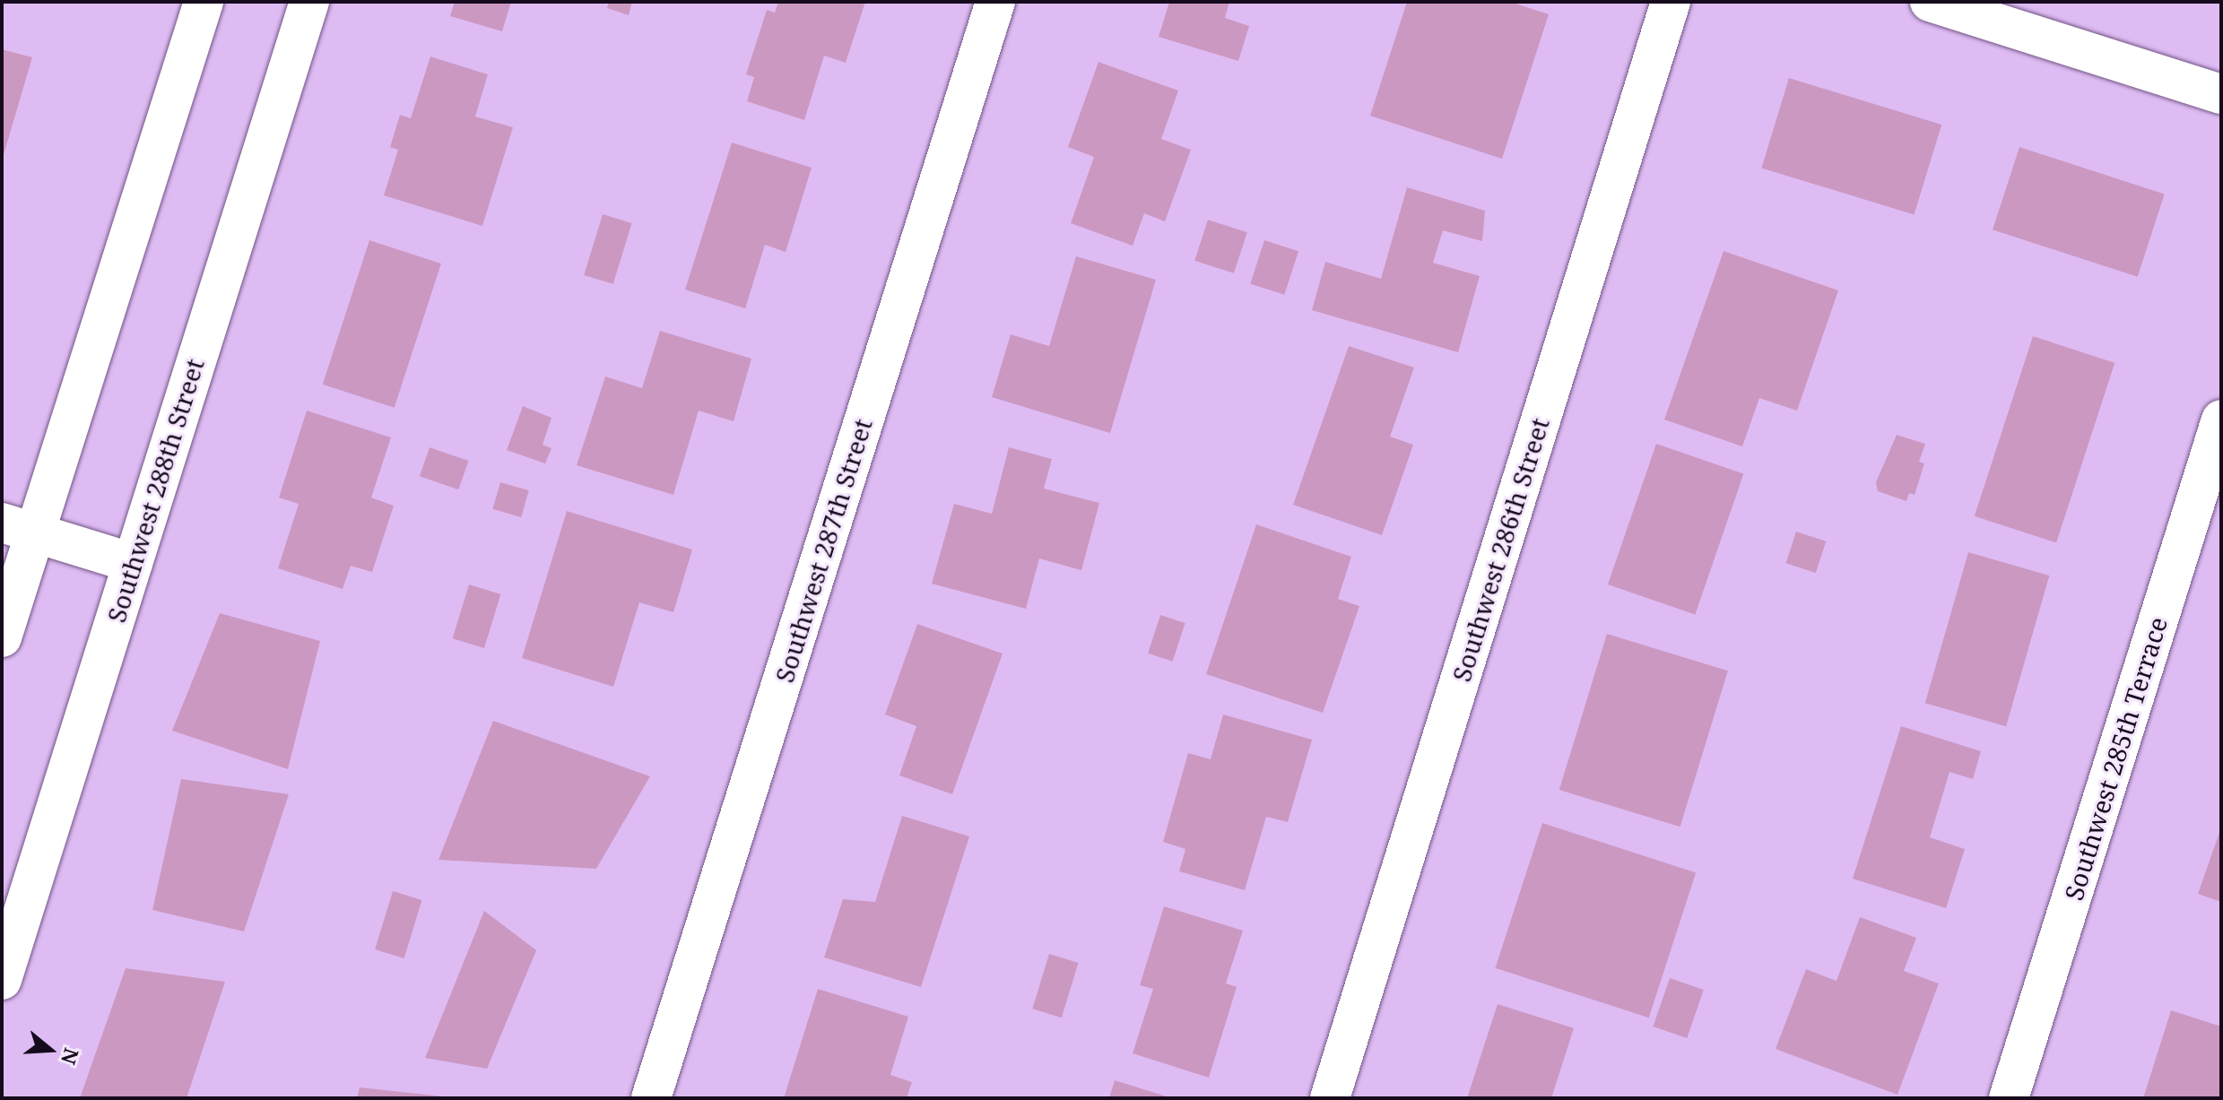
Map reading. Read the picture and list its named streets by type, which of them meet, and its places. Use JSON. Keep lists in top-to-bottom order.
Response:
{
  "streets": {
    "street": [
      "Southwest 288th Street",
      "Southwest 286th Street",
      "Southwest 287th Street",
      "Southwest 285th Terrace"
    ]
  },
  "north": "right"
}
